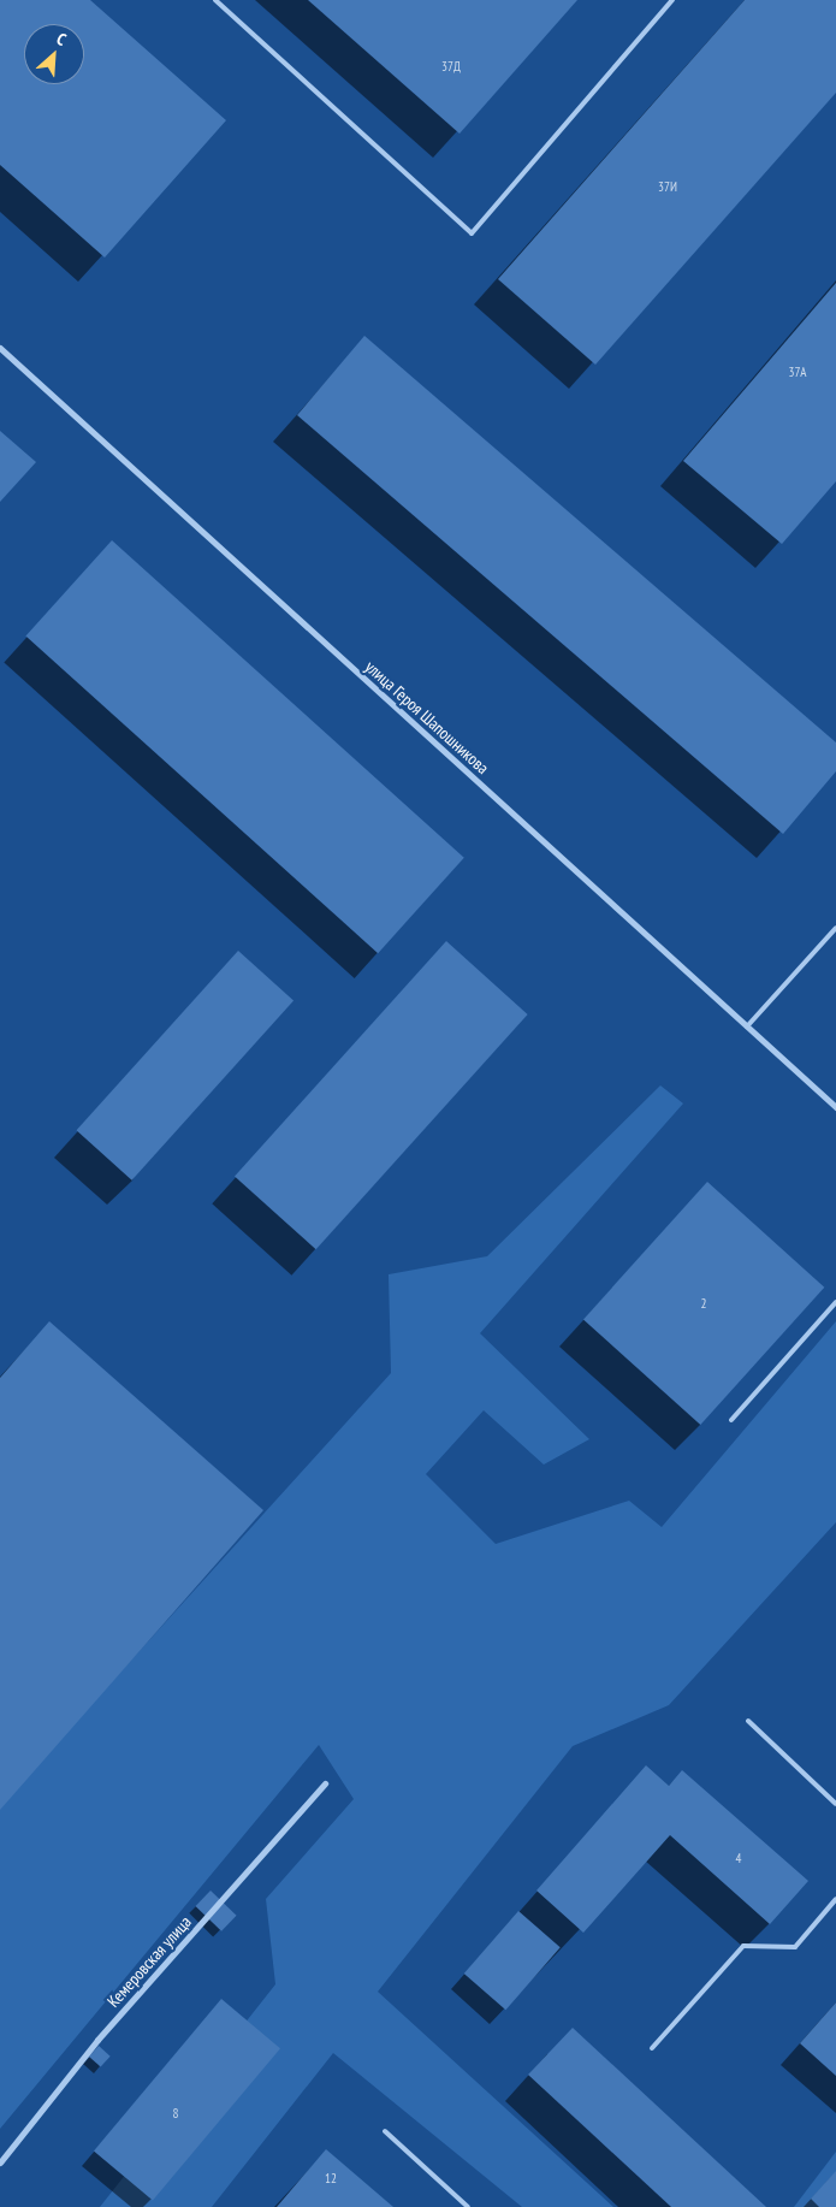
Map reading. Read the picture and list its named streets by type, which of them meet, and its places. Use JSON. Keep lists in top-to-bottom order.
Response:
{
  "streets": {
    "street": ["улица Героя Шапошникова", "Кемеровская улица"]
  },
  "house_numbers": [
    "37Д",
    "37И",
    "37А",
    "2",
    "4",
    "8",
    "12"
  ],
  "north": "top right"
}
